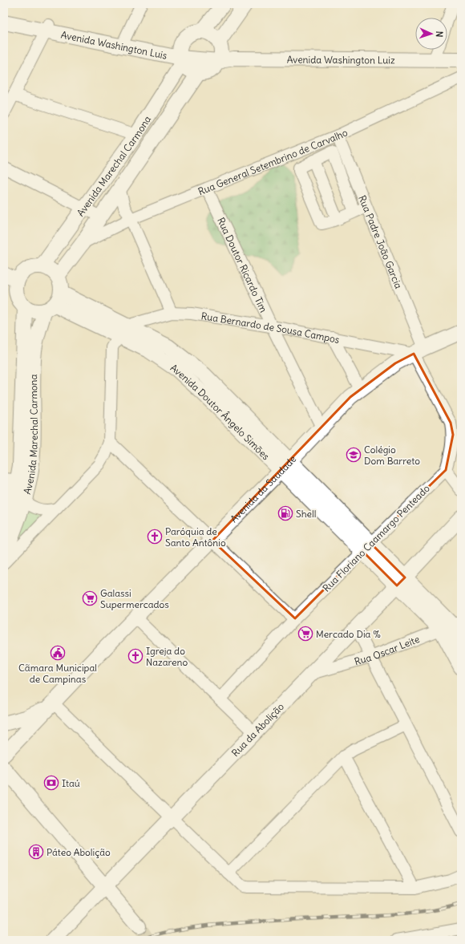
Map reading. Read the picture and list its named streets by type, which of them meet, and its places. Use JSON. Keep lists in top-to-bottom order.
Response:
{
  "streets": {
    "main road": [
      "Avenida Washington Luis",
      "Avenida Washington Luiz",
      "Avenida Marechal Carmona",
      "Avenida Doutor Ângelo Simões",
      "Avenida da Saudade",
      "Rua da Abolição"
    ],
    "street": [
      "Rua General Setembrino de Carvalho",
      "Rua Padre João Garcia",
      "Rua Doutor Ricardo Tim",
      "Rua Bernardo de Sousa Campos",
      "Rua Floriano Caamargo Penteado",
      "Rua Oscar Leite"
    ]
  },
  "crossings": [
    ["Avenida Washington Luis", "Avenida Washington Luiz"],
    ["Avenida Washington Luis", "Avenida Marechal Carmona"],
    ["Rua General Setembrino de Carvalho", "Avenida Marechal Carmona"],
    ["Rua General Setembrino de Carvalho", "Rua Padre João Garcia"],
    ["Rua General Setembrino de Carvalho", "Rua Doutor Ricardo Tim"],
    ["Avenida Marechal Carmona", "Avenida Doutor Ângelo Simões"],
    ["Rua Padre João Garcia", "Rua Bernardo de Sousa Campos"],
    ["Rua Padre João Garcia", "Avenida da Saudade"],
    ["Rua Doutor Ricardo Tim", "Rua Bernardo de Sousa Campos"],
    ["Rua Doutor Ricardo Tim", "Avenida da Saudade"],
    ["Rua Bernardo de Sousa Campos", "Avenida Doutor Ângelo Simões"],
    ["Rua Bernardo de Sousa Campos", "Avenida da Saudade"],
    ["Avenida Doutor Ângelo Simões", "Avenida da Saudade"],
    ["Avenida Doutor Ângelo Simões", "Rua Floriano Caamargo Penteado"],
    ["Avenida Doutor Ângelo Simões", "Rua Oscar Leite"],
    ["Avenida Doutor Ângelo Simões", "Rua da Abolição"],
    ["Rua Oscar Leite", "Rua da Abolição"]
  ],
  "places": {
    "school or university": ["Colégio Dom Barreto"],
    "fuel station": ["Shell"],
    "church": ["Paróquia de Santo Antônio", "Igreja do Nazareno"],
    "supermarket": ["Galassi Supermercados", "Mercado Dia %"],
    "public building": ["Cãmara Municipal de Campinas"],
    "bank": ["Itaú"],
    "building": ["Páteo Abolição"]
  },
  "north": "right"
}
